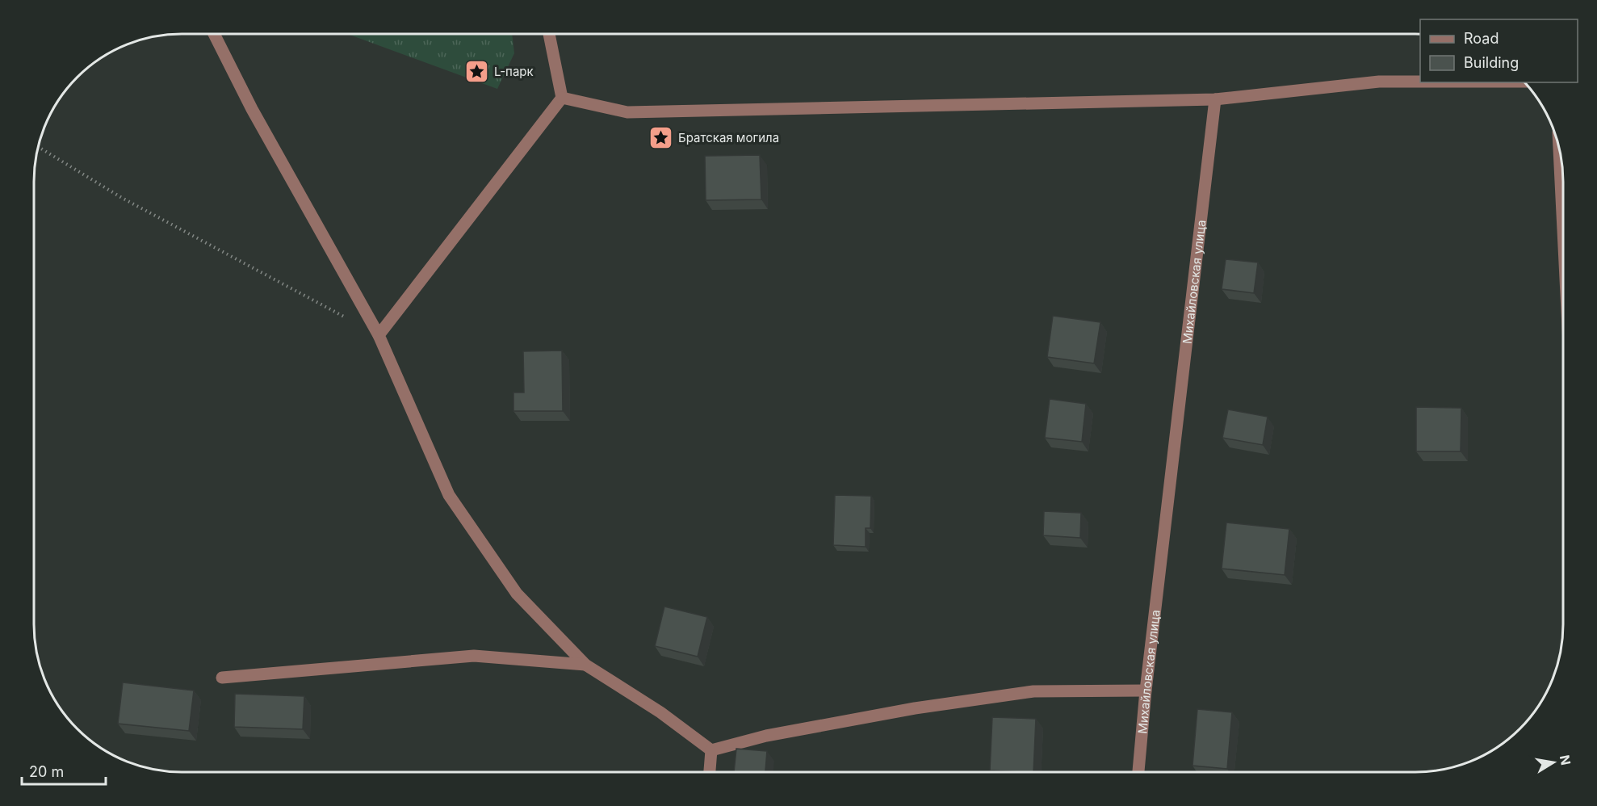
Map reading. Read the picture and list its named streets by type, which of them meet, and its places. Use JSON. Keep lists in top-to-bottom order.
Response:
{
  "streets": {
    "street": ["Михайловская улица"]
  },
  "places": {
    "place": ["L-парк", "Братская могила"]
  },
  "legend": ["Road", "Building"],
  "scale_bar": "20 m",
  "north": "right"
}
